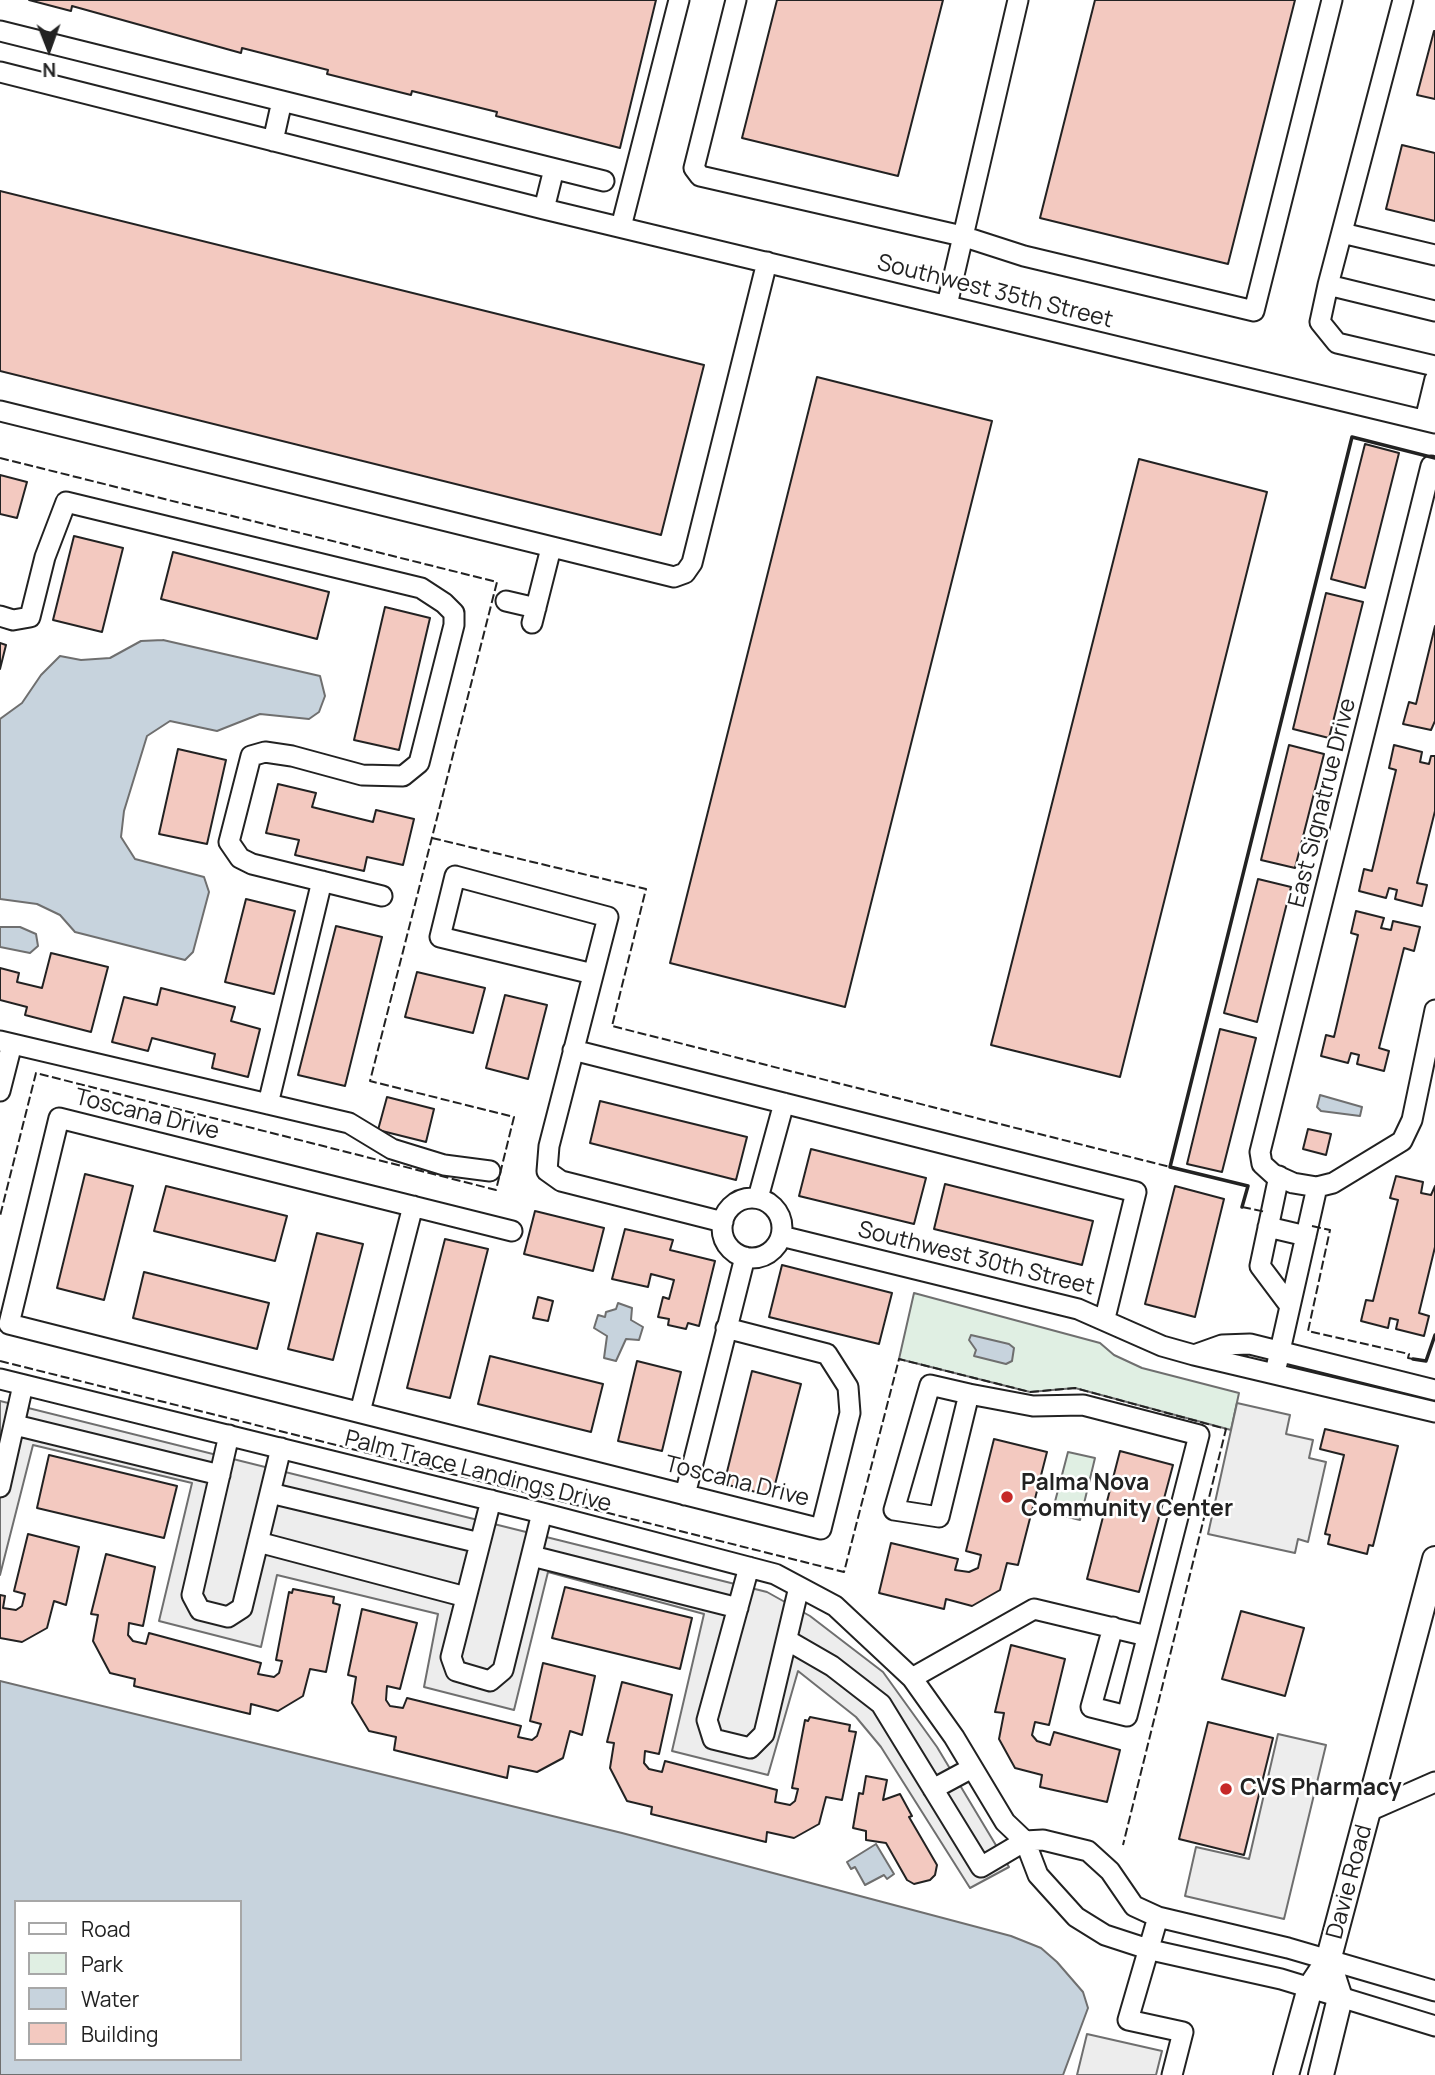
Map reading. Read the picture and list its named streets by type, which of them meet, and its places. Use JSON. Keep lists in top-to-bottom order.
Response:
{
  "streets": {
    "main road": ["Davie Road"],
    "street": [
      "Southwest 35th Street",
      "East Signatrue Drive",
      "Toscana Drive",
      "Southwest 30th Street",
      "Palm Trace Landings Drive"
    ]
  },
  "crossings": [
    ["Palm Trace Landings Drive", "Davie Road"]
  ],
  "places": ["Palma Nova Community Center", "CVS Pharmacy"],
  "legend": [
    "Road",
    "Park",
    "Water",
    "Building"
  ],
  "north": "bottom"
}
